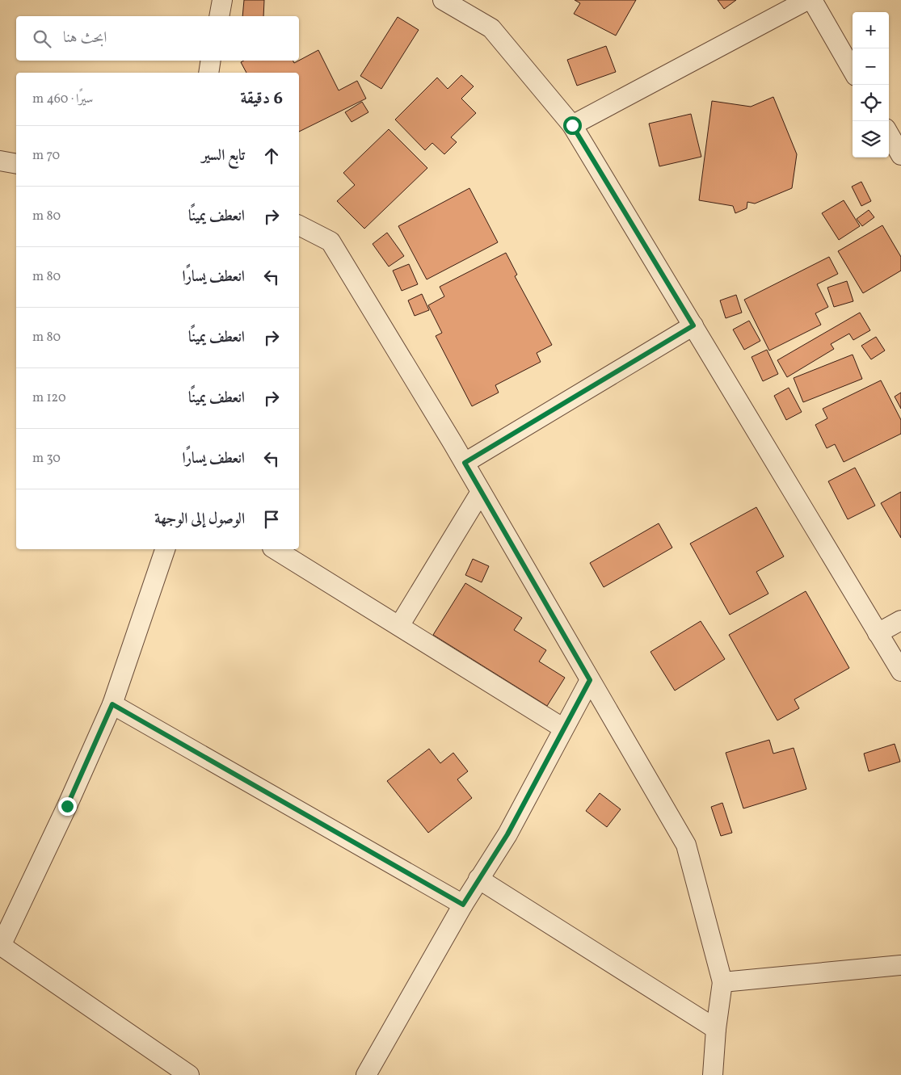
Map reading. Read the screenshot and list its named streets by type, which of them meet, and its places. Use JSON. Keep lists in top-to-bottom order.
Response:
{
  "page": {
    "map_buttons": ["+", "−"],
    "search": "ابحث هنا",
    "heading": ["6 دقيقة", "سيرًا · 460 m"],
    "list": [
      ["تابع السير", "70 m"],
      ["انعطف يمينًا", "80 m"],
      ["انعطف يسارًا", "80 m"],
      ["انعطف يمينًا", "80 m"],
      ["انعطف يمينًا", "120 m"],
      ["انعطف يسارًا", "30 m"],
      "الوصول إلى الوجهة"
    ]
  }
}
